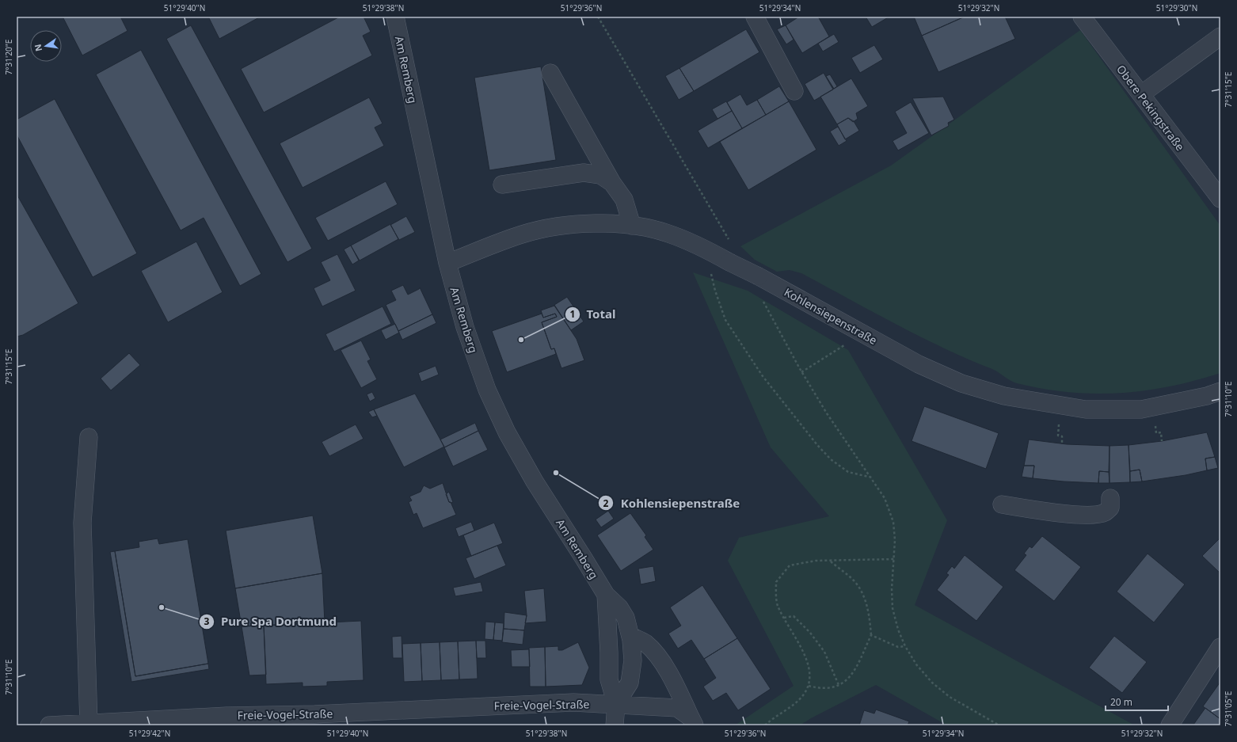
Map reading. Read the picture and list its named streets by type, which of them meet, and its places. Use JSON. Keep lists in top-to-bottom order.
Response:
{
  "streets": {
    "street": [
      "Am Remberg",
      "Obere Pekingstraße",
      "Kohlensiepenstraße",
      "Freie-Vogel-Straße"
    ]
  },
  "crossings": [
    ["Am Remberg", "Kohlensiepenstraße"],
    ["Am Remberg", "Freie-Vogel-Straße"]
  ],
  "places": ["Total", "Kohlensiepenstraße", "Pure Spa Dortmund"],
  "scale_bar": "20 m",
  "north": "left",
  "coordinates": [
    "51°29'40\"N",
    "51°29'38\"N",
    "51°29'36\"N",
    "51°29'34\"N",
    "51°29'32\"N",
    "51°29'30\"N",
    "7°31'20\"E",
    "7°31'15\"E",
    "7°31'10\"E",
    "7°31'05\"E",
    "51°29'42\"N"
  ]
}
